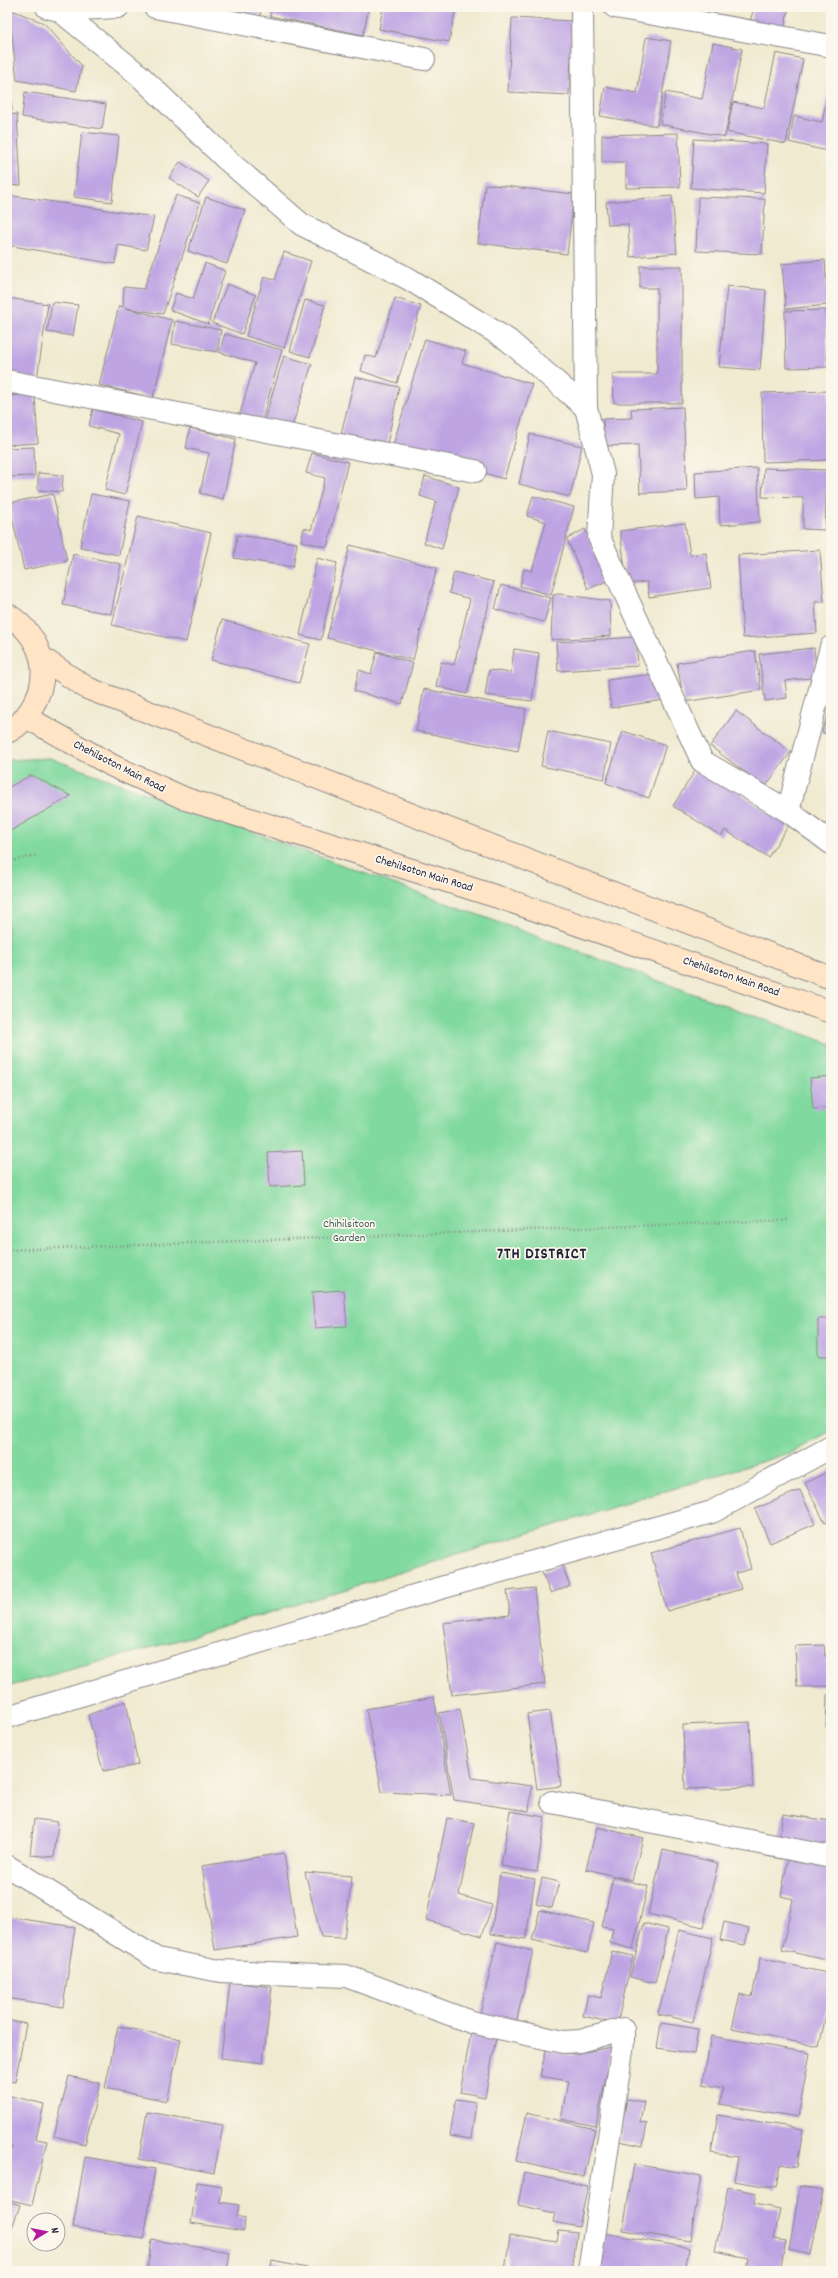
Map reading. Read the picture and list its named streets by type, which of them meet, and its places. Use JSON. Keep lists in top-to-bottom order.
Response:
{
  "streets": {
    "main road": ["Chehilsoton Main Road"]
  },
  "districts": ["7TH DISTRICT"],
  "parks": ["Chihilsitoon Garden"],
  "north": "right"
}
